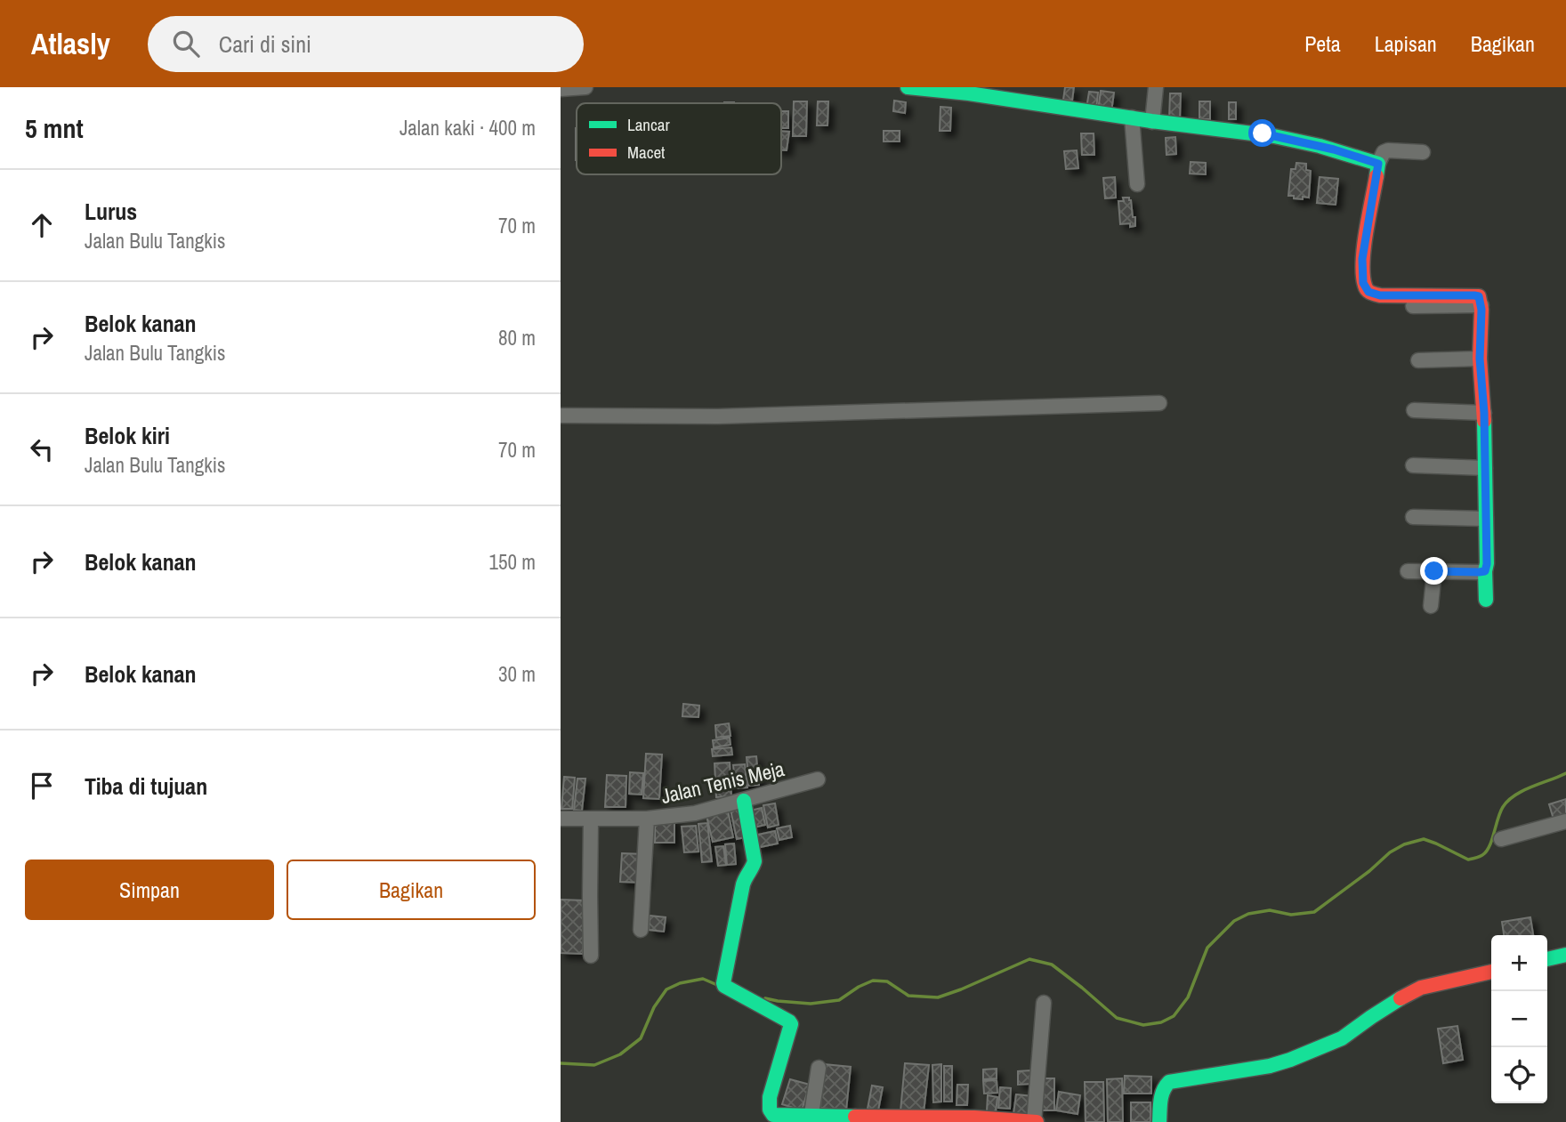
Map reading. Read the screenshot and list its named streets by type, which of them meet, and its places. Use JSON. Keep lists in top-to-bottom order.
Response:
{
  "streets": {
    "street": ["Jalan Tenis Meja"]
  },
  "legend": ["Lancar", "Macet"],
  "page": {
    "header": "Atlasly",
    "search": "Cari di sini",
    "nav": ["Peta", "Lapisan", "Bagikan"],
    "heading": ["5 mnt", "Jalan kaki · 400 m"],
    "list": [
      ["Lurus", "Jalan Bulu Tangkis", "70 m"],
      ["Belok kanan", "Jalan Bulu Tangkis", "80 m"],
      ["Belok kiri", "Jalan Bulu Tangkis", "70 m"],
      ["Belok kanan", "150 m"],
      ["Belok kanan", "30 m"],
      "Tiba di tujuan"
    ],
    "buttons": ["Simpan", "Bagikan"],
    "map_buttons": ["+", "−"]
  }
}
